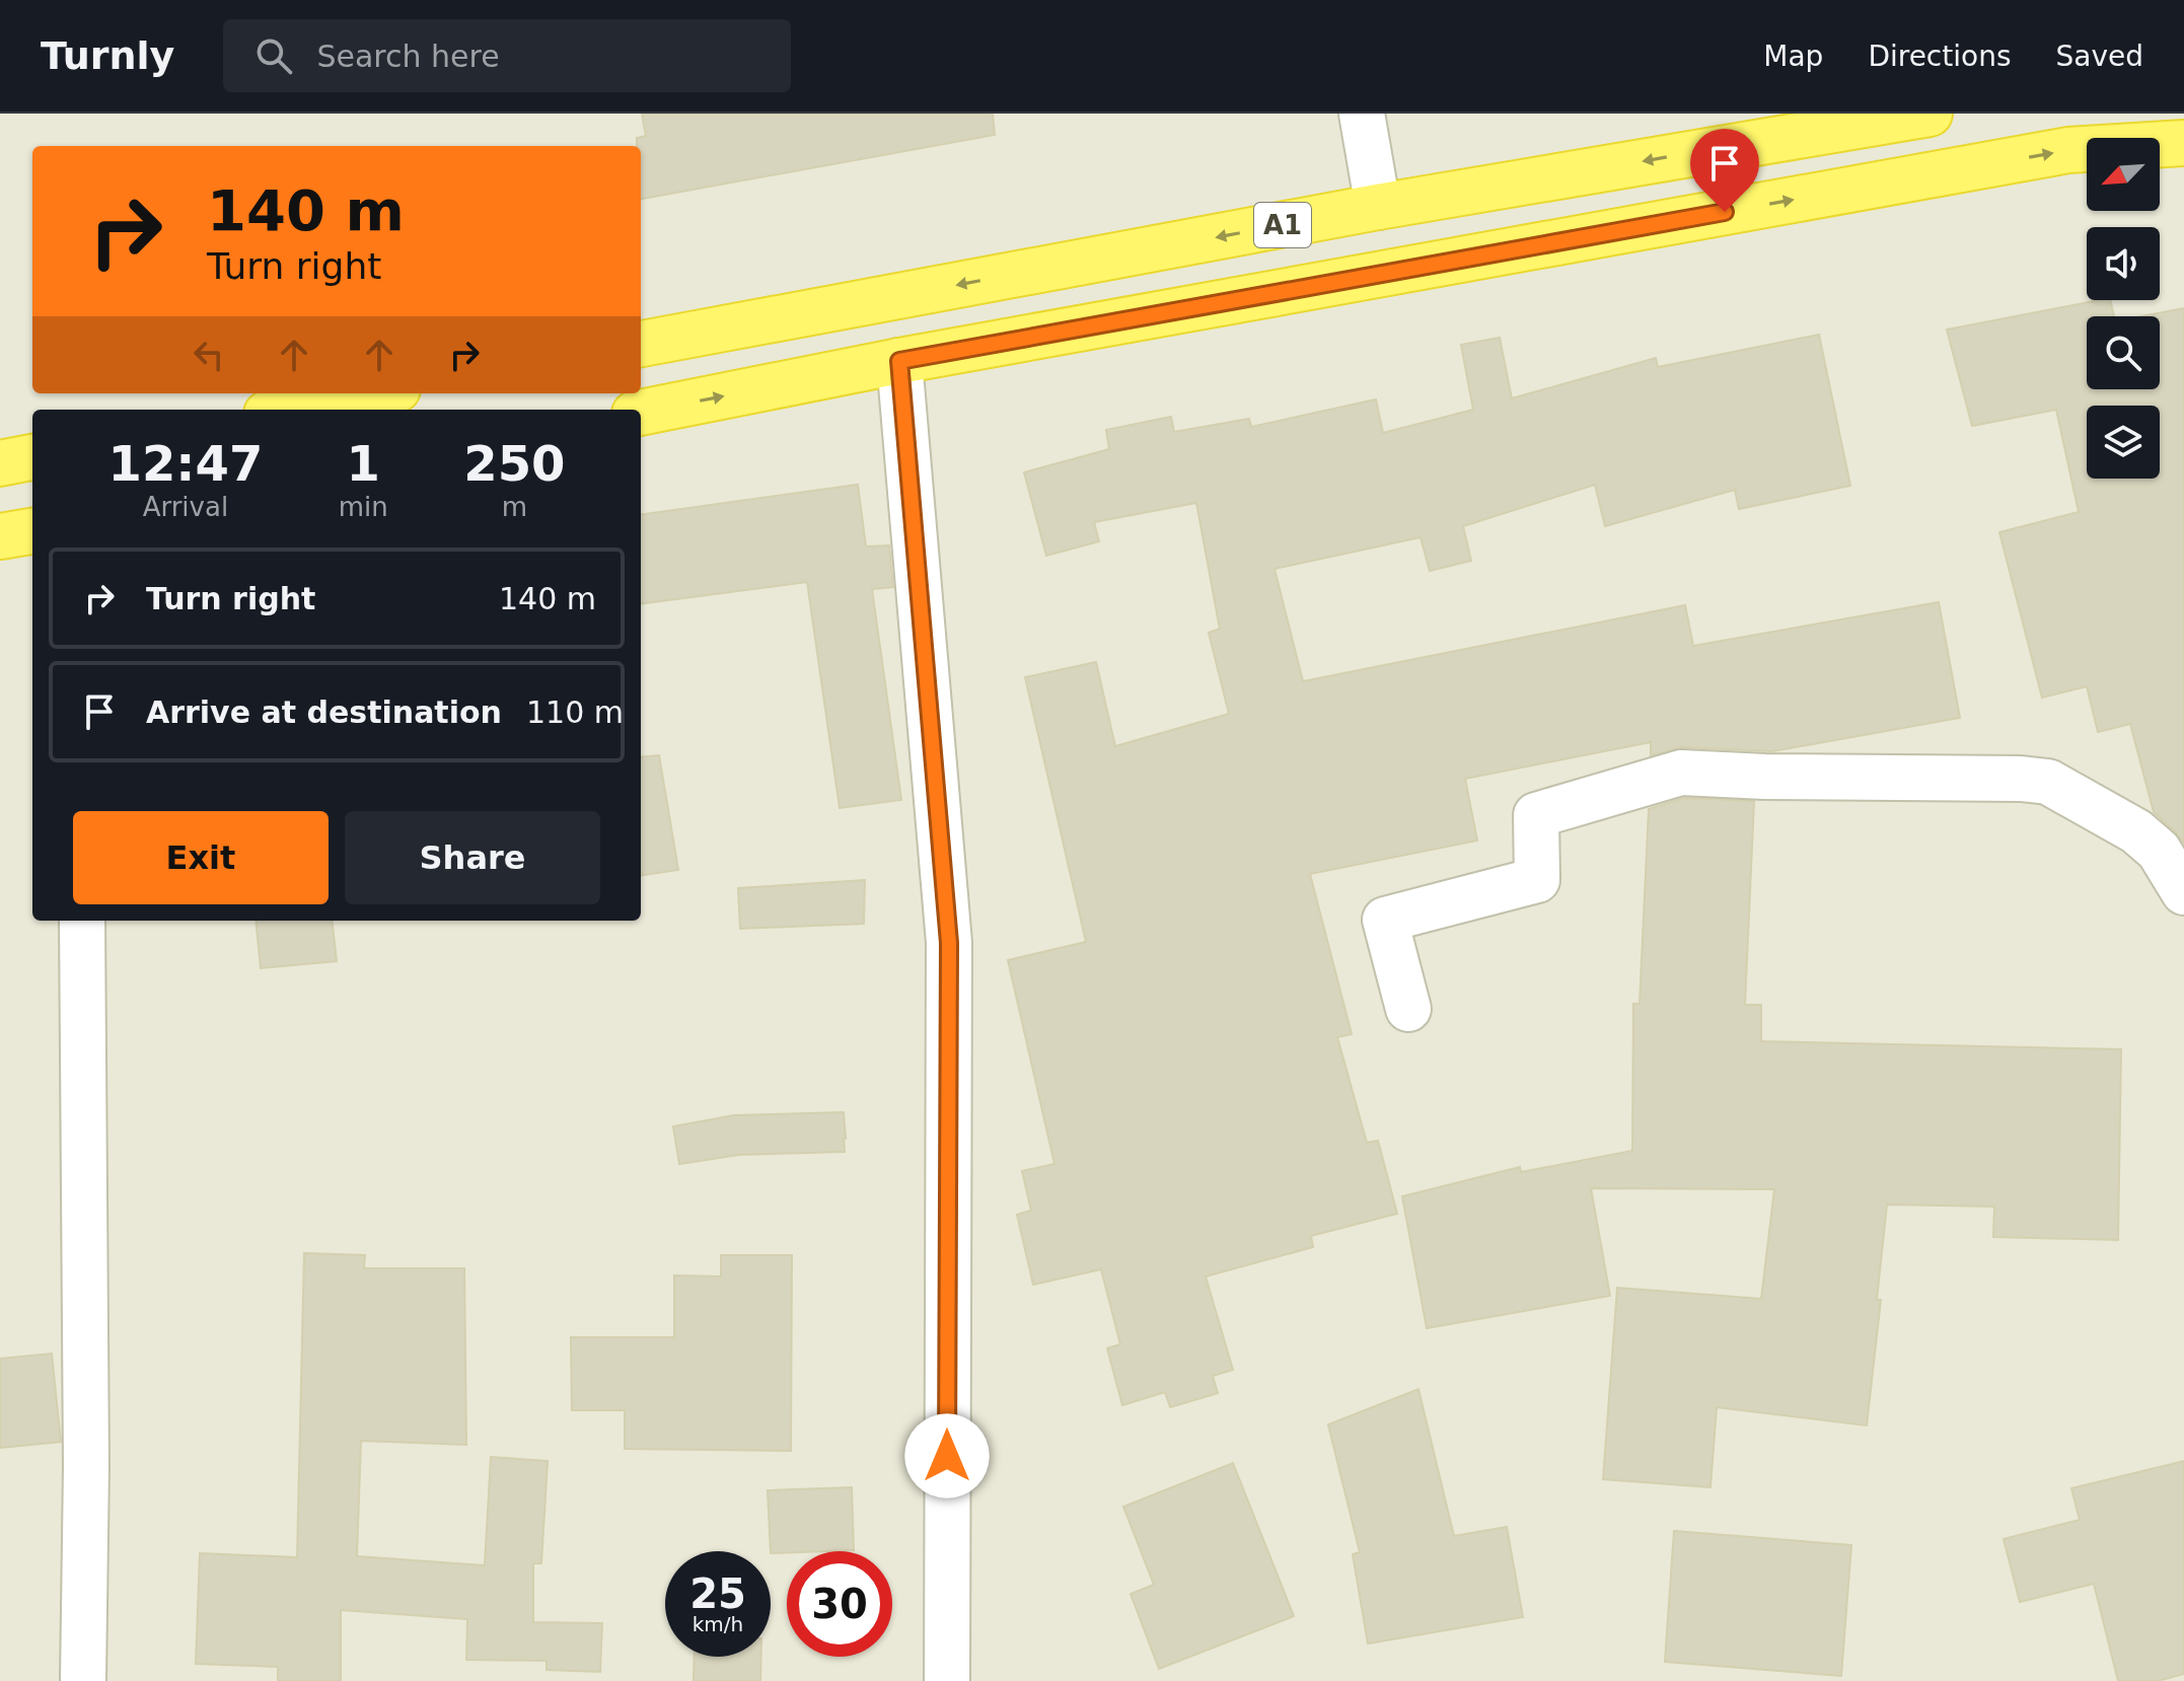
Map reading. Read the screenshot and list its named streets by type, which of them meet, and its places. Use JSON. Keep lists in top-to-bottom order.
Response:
{
  "streets": {
    "highway": ["A1"]
  },
  "north": "bottom left",
  "page": {
    "header": "Turnly",
    "search": "Search here",
    "nav": ["Map", "Directions", "Saved"],
    "turn": ["140 m", "Turn right"],
    "eta": [
      "12:47",
      "Arrival",
      "1",
      "min",
      "250",
      "m"
    ],
    "list": [
      {
        "name": "Turn right",
        "value": "140 m"
      },
      {
        "name": "Arrive at destination",
        "value": "110 m"
      }
    ],
    "buttons": ["Exit", "Share"],
    "speed": "25 km/h",
    "limit": "30"
  }
}
